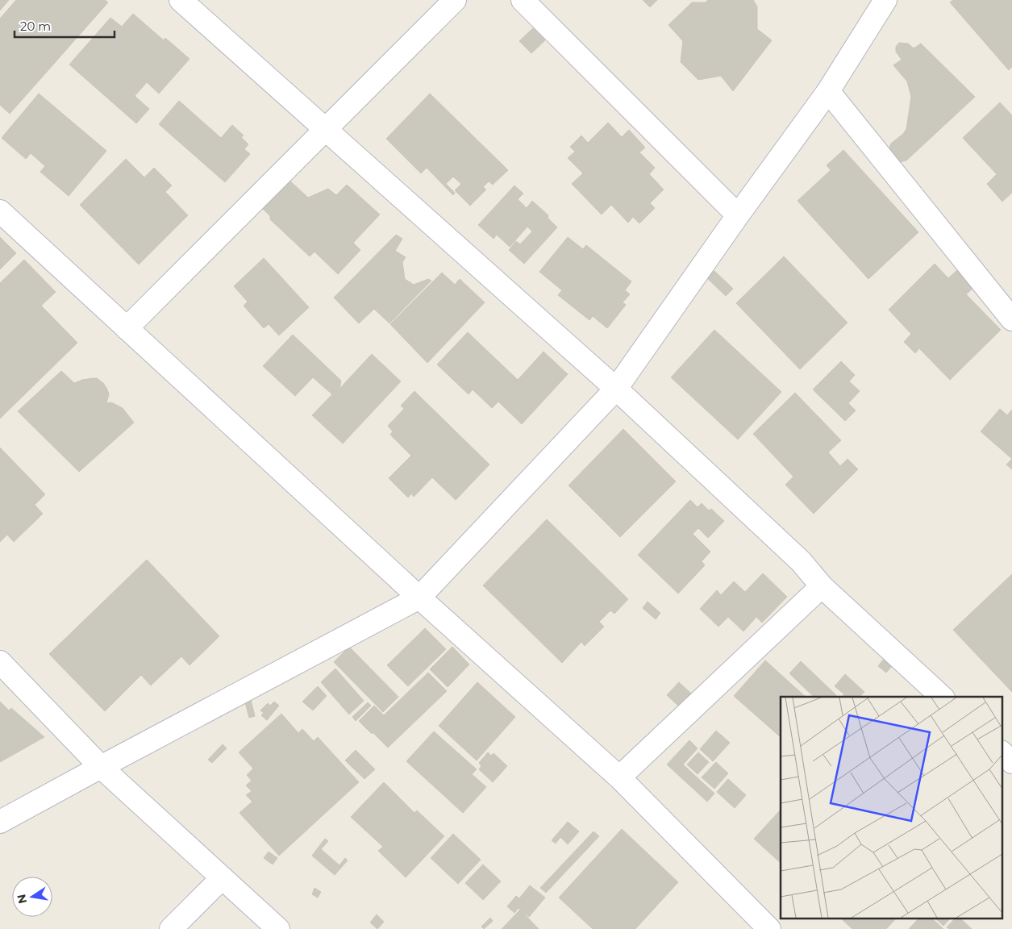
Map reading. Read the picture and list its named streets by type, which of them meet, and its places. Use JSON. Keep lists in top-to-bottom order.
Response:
{
  "scale_bar": "20 m",
  "north": "left"
}
